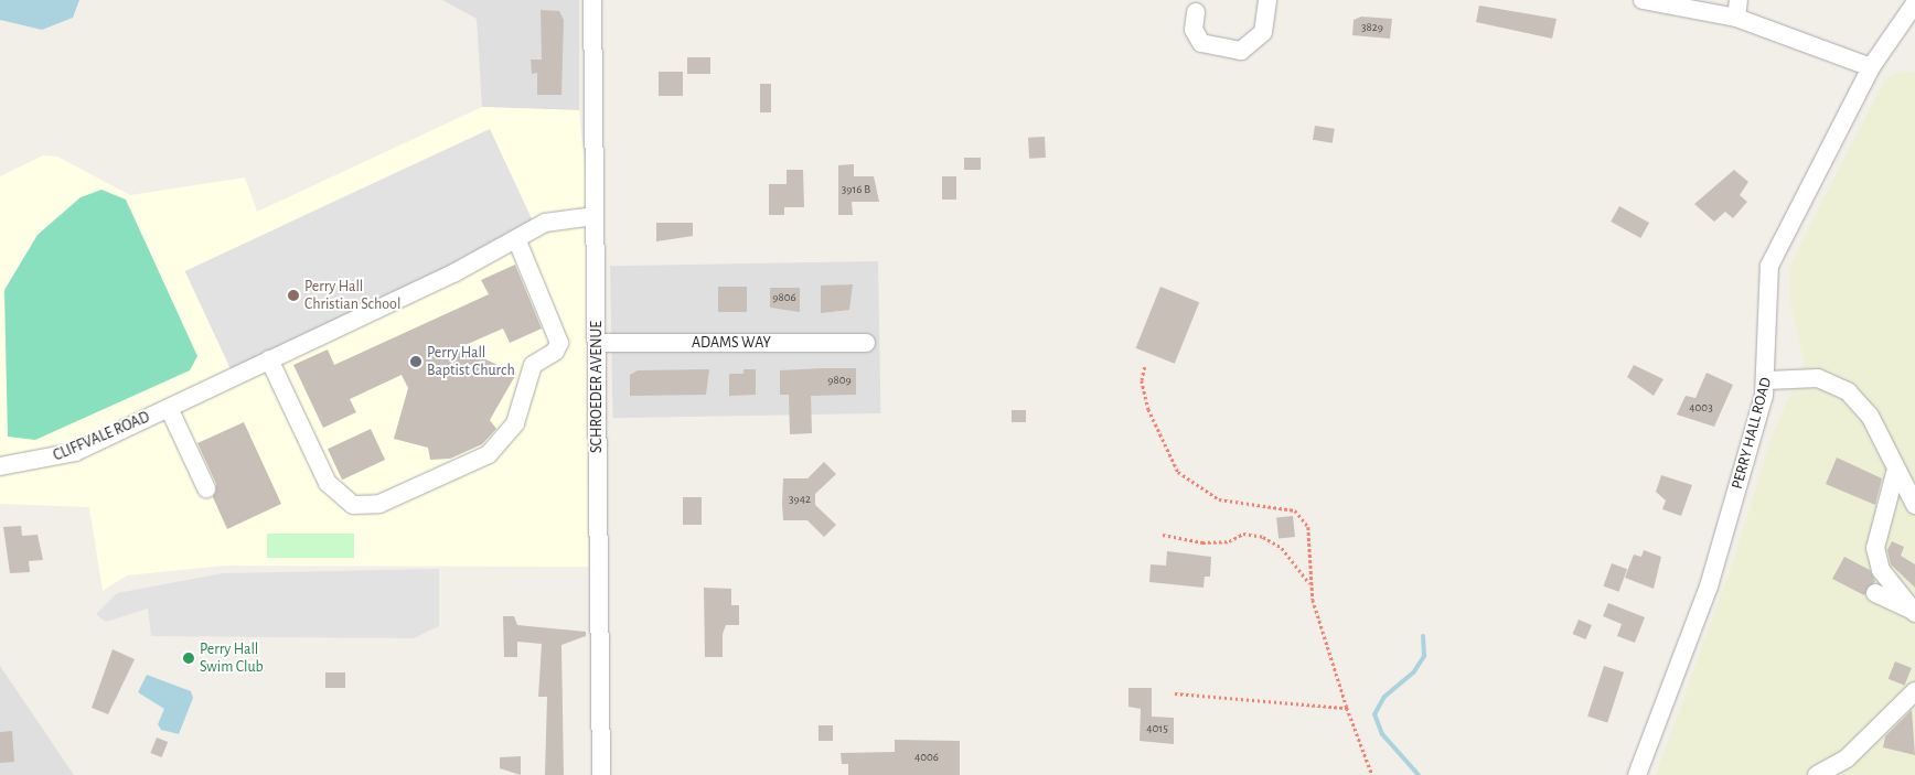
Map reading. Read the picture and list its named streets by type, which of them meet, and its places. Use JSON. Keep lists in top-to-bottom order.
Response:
{
  "streets": {
    "street": [
      "ADAMS WAY",
      "SCHROEDER AVENUE",
      "PERRY HALL ROAD",
      "CLIFFVALE ROAD"
    ]
  },
  "crossings": [
    ["ADAMS WAY", "SCHROEDER AVENUE"],
    ["SCHROEDER AVENUE", "CLIFFVALE ROAD"]
  ],
  "places": ["Perry Hall Christian School", "Perry Hall Baptist Church", "Perry Hall Swim Club"],
  "house_numbers": [
    "3829",
    "3916 B",
    "9806",
    "9809",
    "4003",
    "3942",
    "4015",
    "4006"
  ]
}
